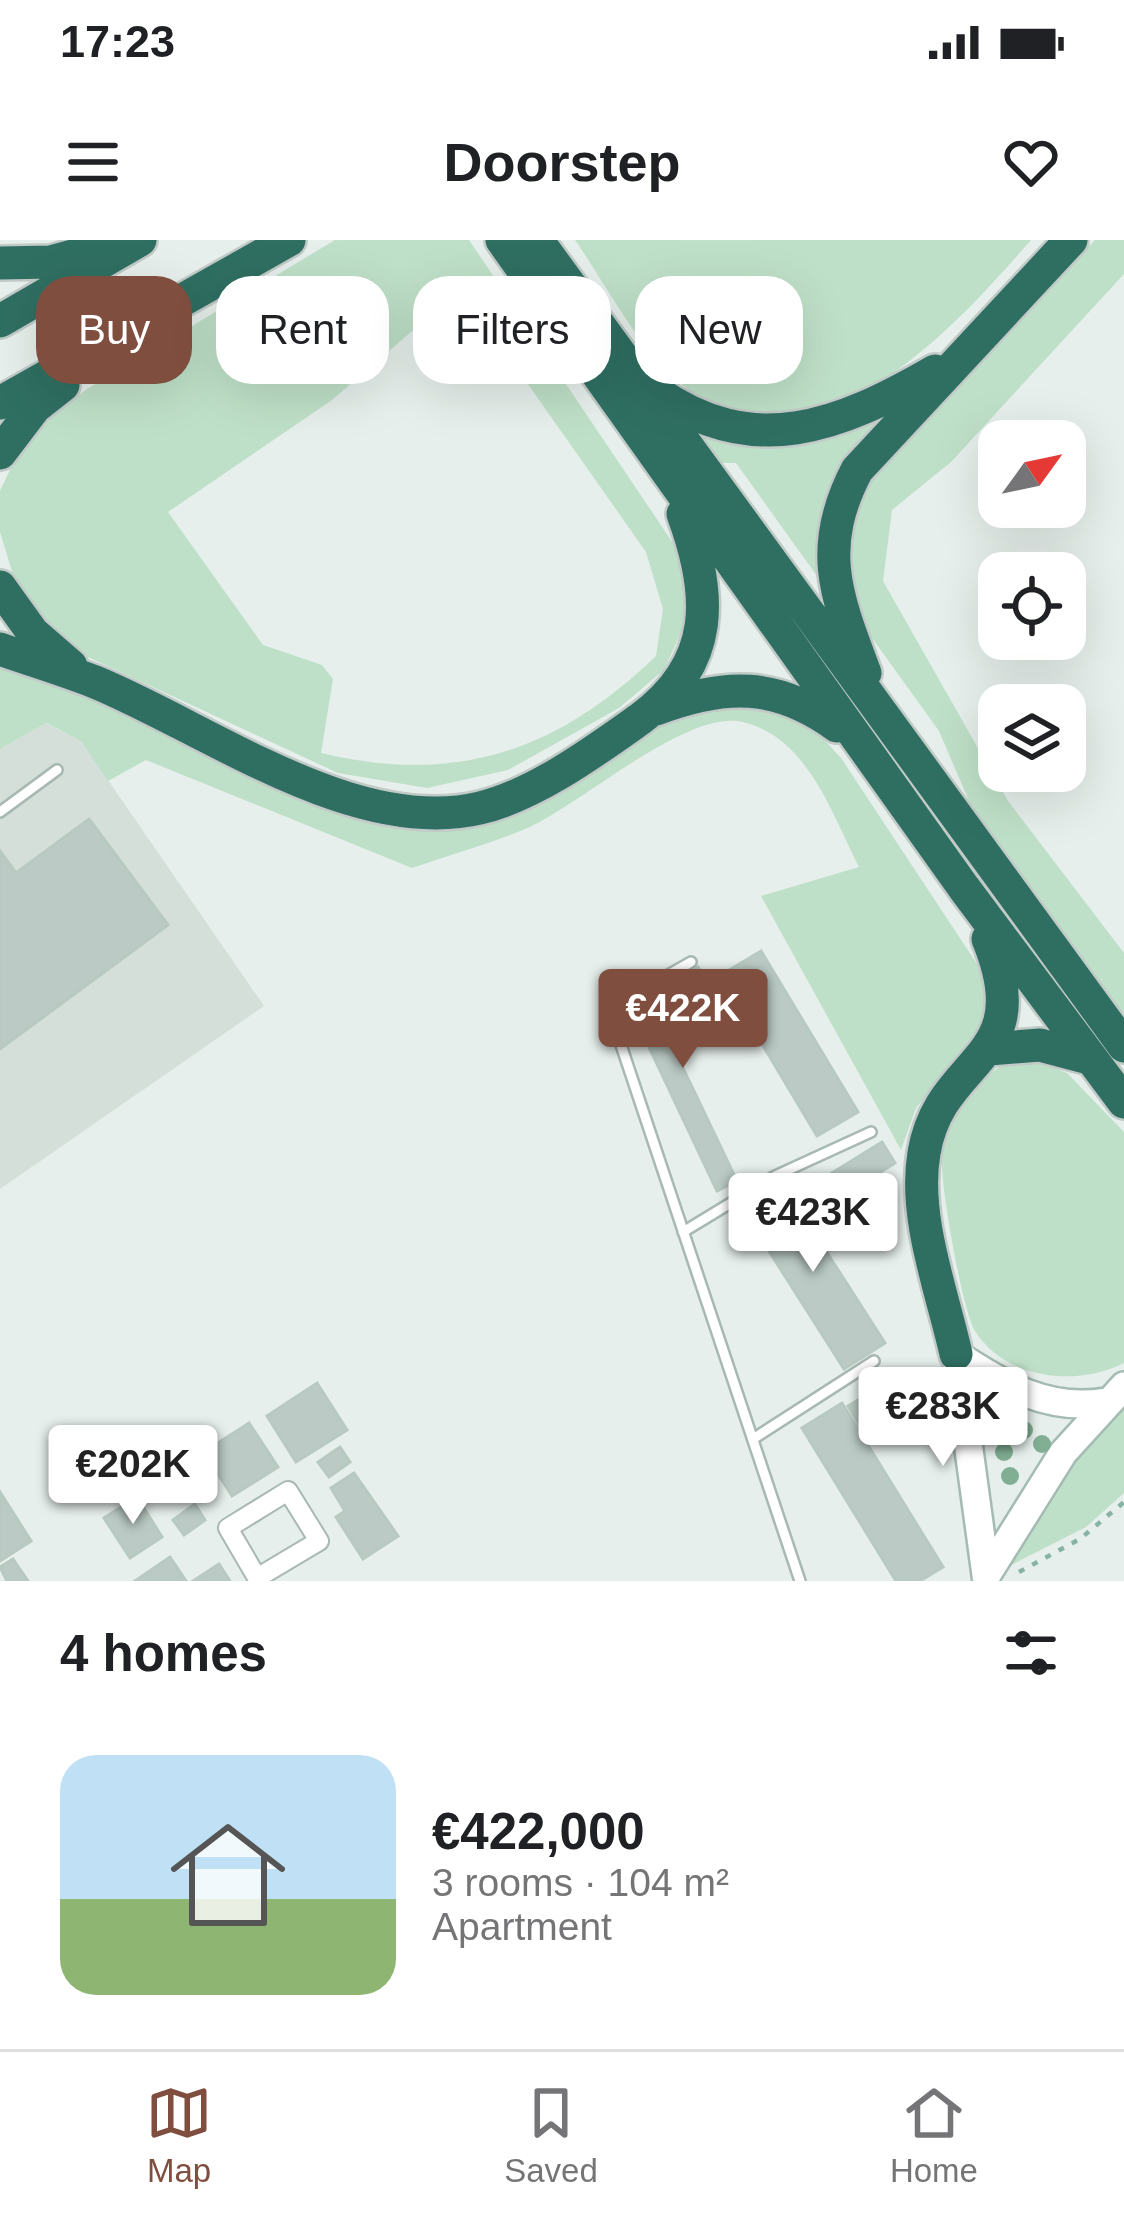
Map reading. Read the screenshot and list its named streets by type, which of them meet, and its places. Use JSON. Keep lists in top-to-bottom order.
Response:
{
  "north": "top right",
  "page": {
    "status": "17:23",
    "header": "Doorstep",
    "chip": [
      "Buy",
      "Rent",
      "Filters",
      "New"
    ],
    "price": [
      "€422K",
      "€423K",
      "€283K",
      "€202K"
    ],
    "heading": "4 homes",
    "list": [
      {
        "name": "€422,000",
        "note": "3 rooms · 104 m² · Apartment"
      }
    ],
    "tabs": ["Map", "Saved", "Home"]
  }
}
